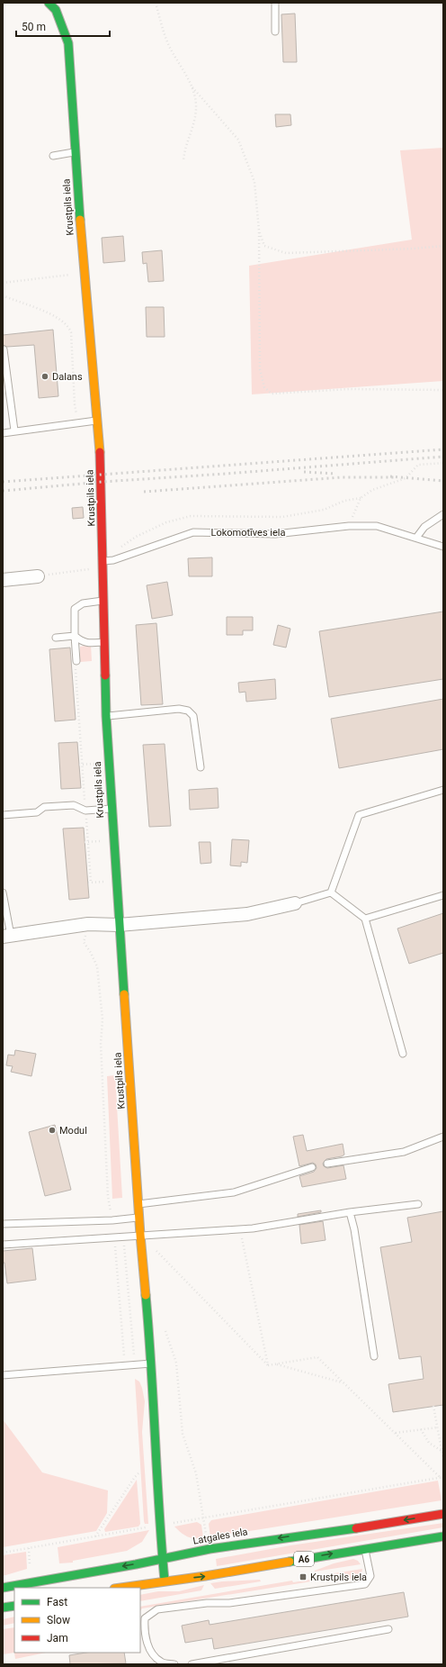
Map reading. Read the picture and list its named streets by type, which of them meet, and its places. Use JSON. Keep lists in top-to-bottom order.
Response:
{
  "streets": {
    "main road": ["Krustpils iela", "Latgales iela", "A6"],
    "lane": ["Lokomotīves iela"]
  },
  "crossings": [
    ["Krustpils iela", "Lokomotīves iela"],
    ["Krustpils iela", "Latgales iela"],
    ["Krustpils iela", "A6"]
  ],
  "places": {
    "other": ["Dalans", "Modul"],
    "transit": ["Krustpils iela"]
  },
  "legend": ["Fast", "Slow", "Jam"],
  "scale_bar": "50 m"
}
